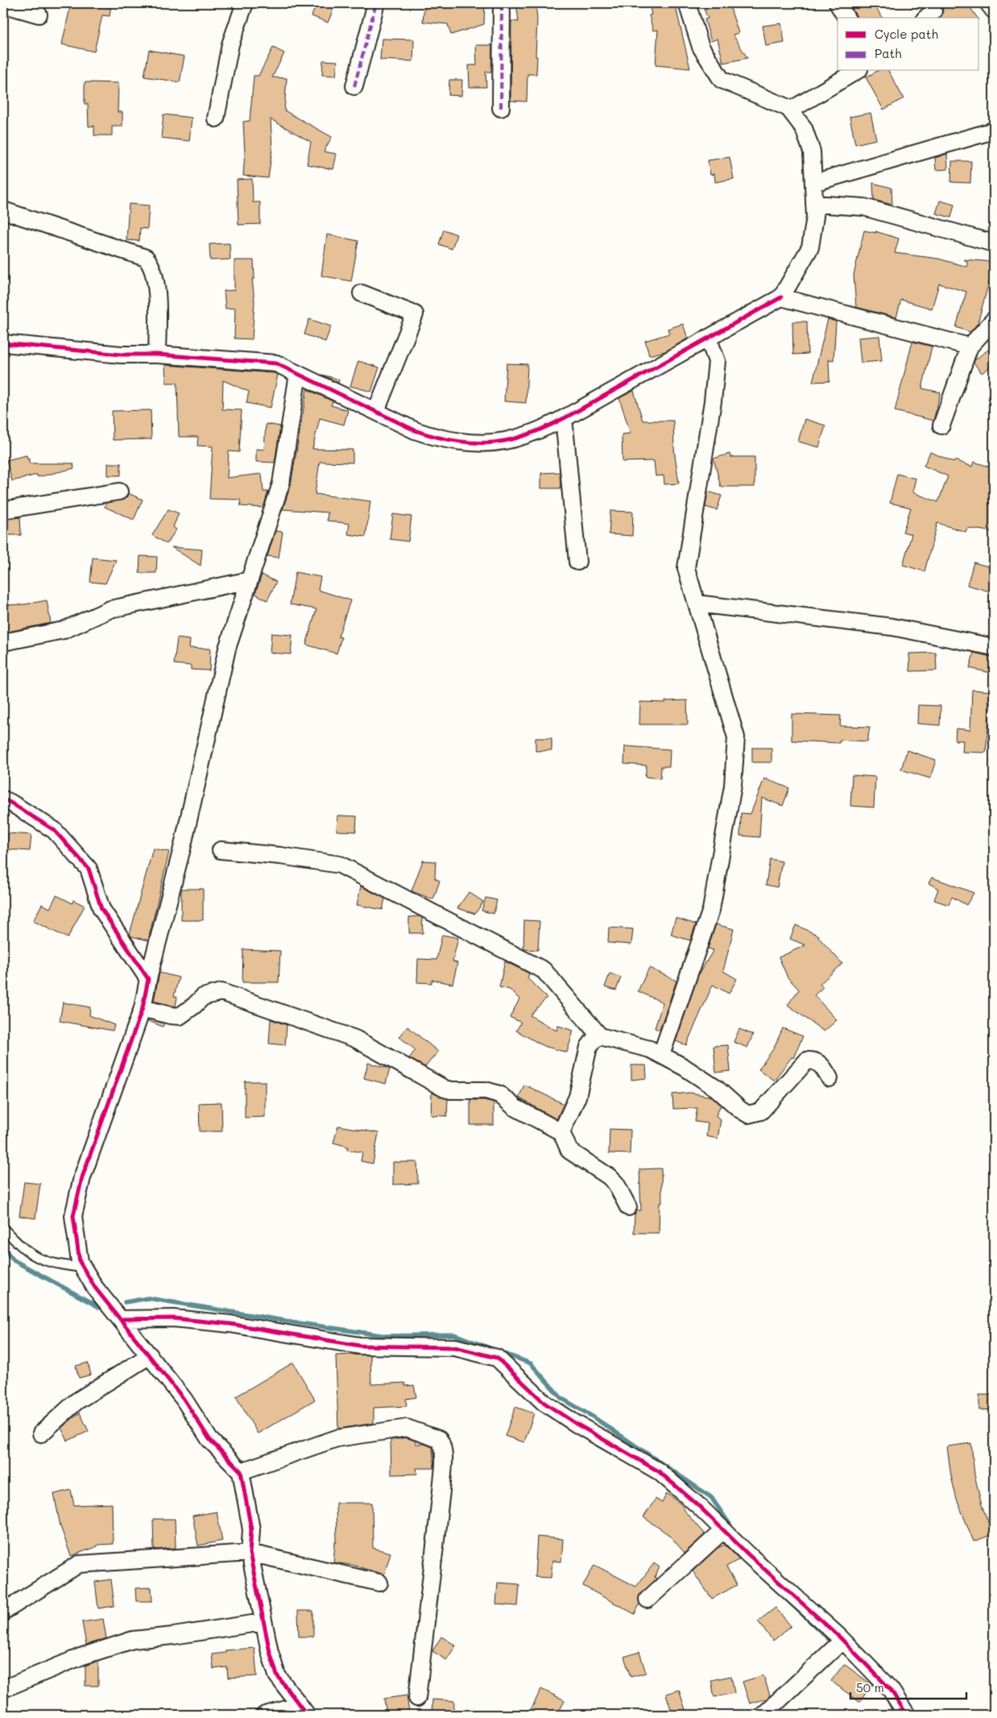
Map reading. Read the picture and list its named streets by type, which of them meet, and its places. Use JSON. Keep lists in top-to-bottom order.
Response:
{
  "legend": ["Cycle path", "Path"],
  "scale_bar": "50 m"
}
